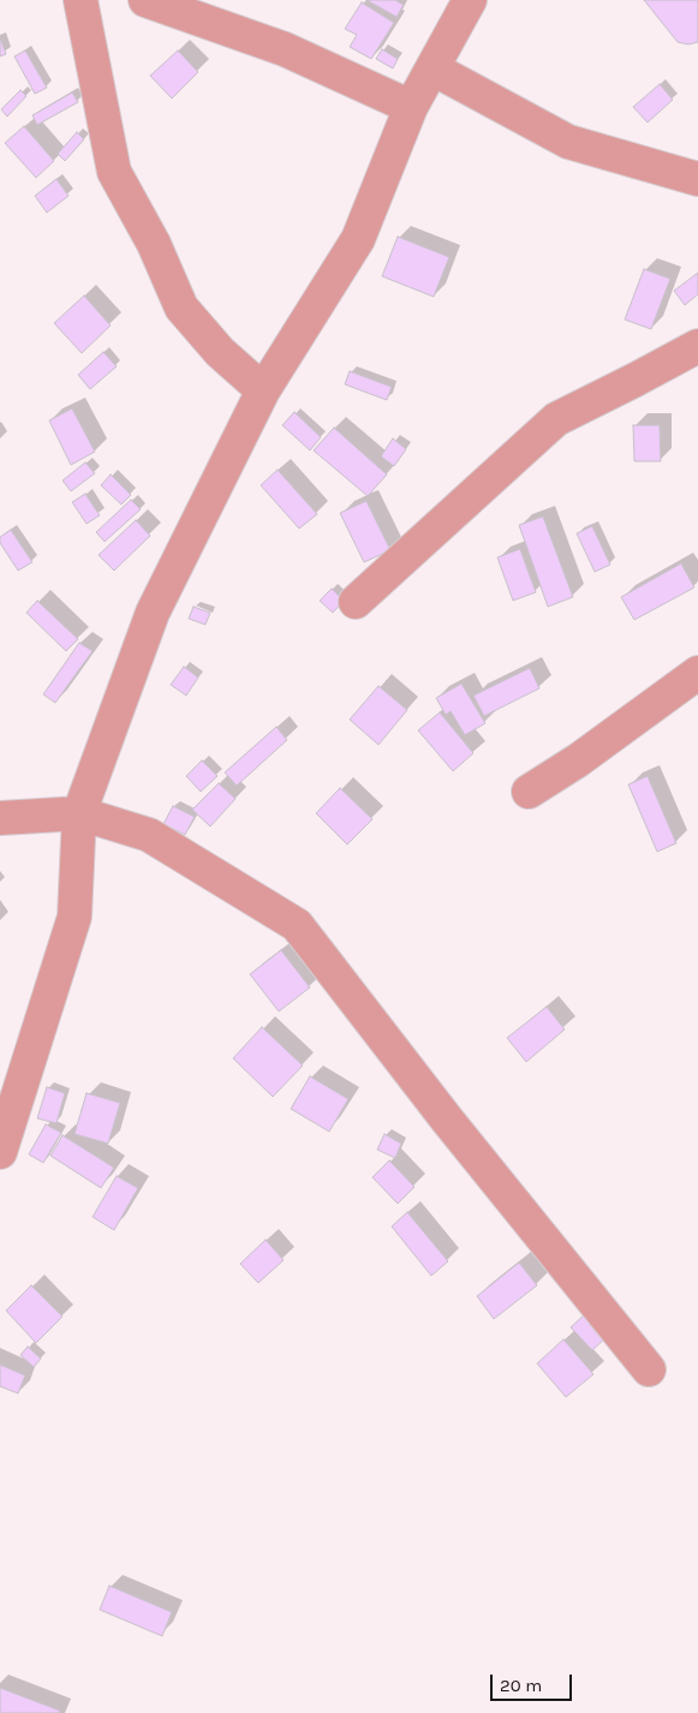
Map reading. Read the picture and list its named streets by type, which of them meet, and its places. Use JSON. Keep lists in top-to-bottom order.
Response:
{
  "scale_bar": "20 m"
}
